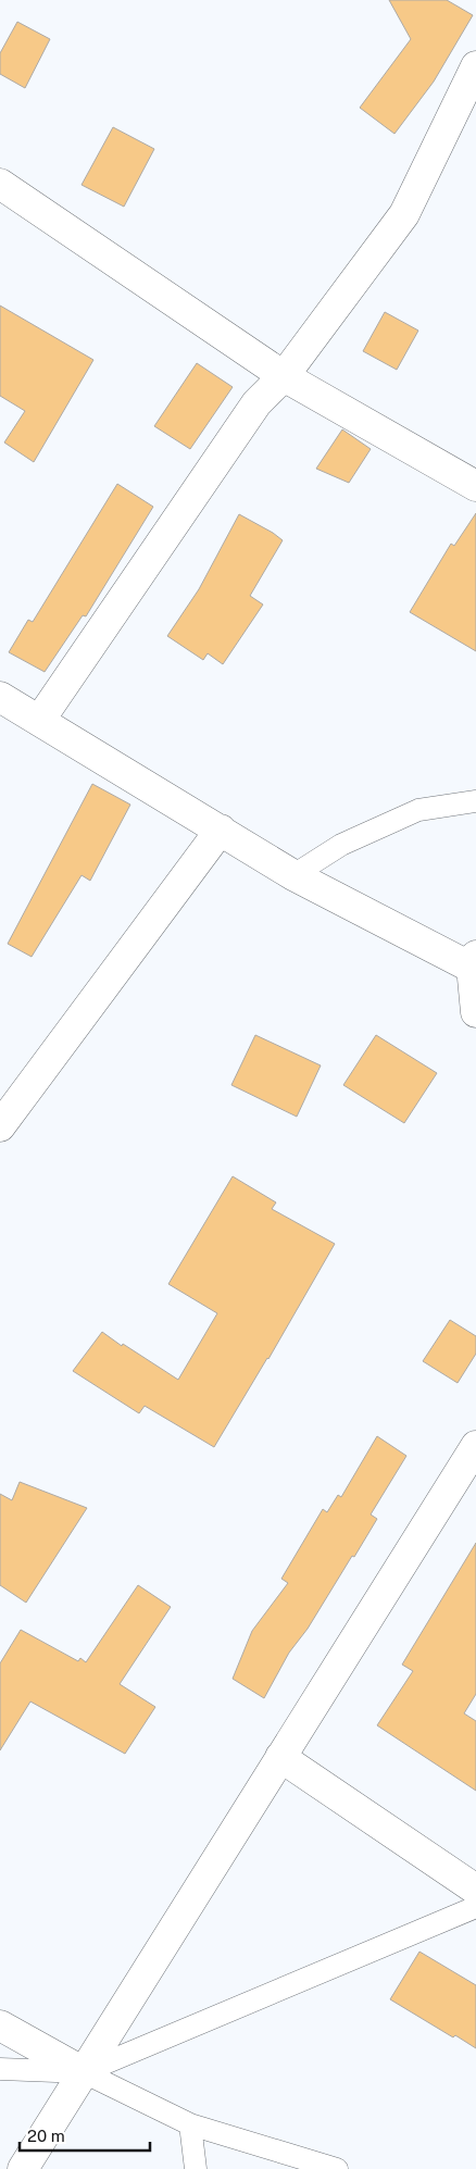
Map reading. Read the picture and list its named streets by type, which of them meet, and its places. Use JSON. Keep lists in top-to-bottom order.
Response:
{
  "scale_bar": "20 m"
}
